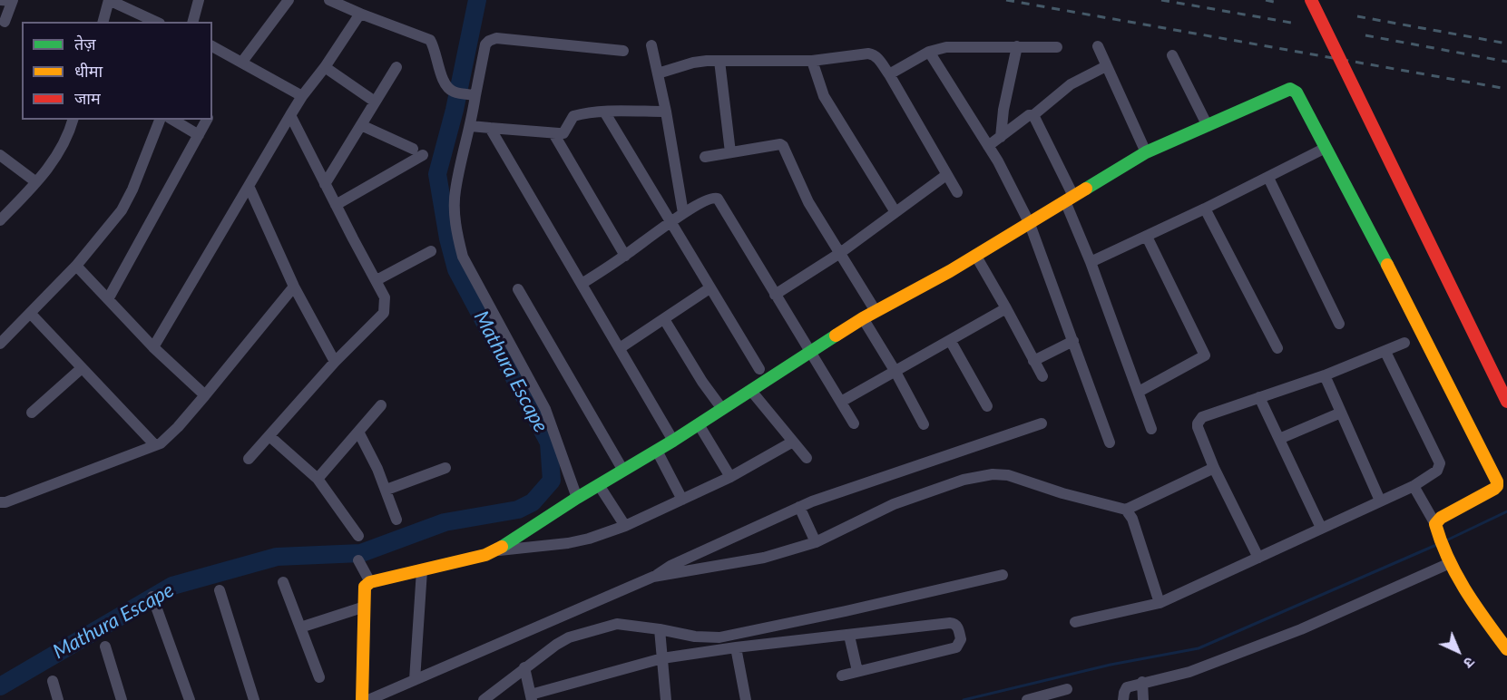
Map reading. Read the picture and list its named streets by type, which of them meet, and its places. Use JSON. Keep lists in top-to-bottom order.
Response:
{
  "water": ["Mathura Escape"],
  "legend": ["तेज़", "धीमा", "जाम"],
  "north": "bottom right"
}
